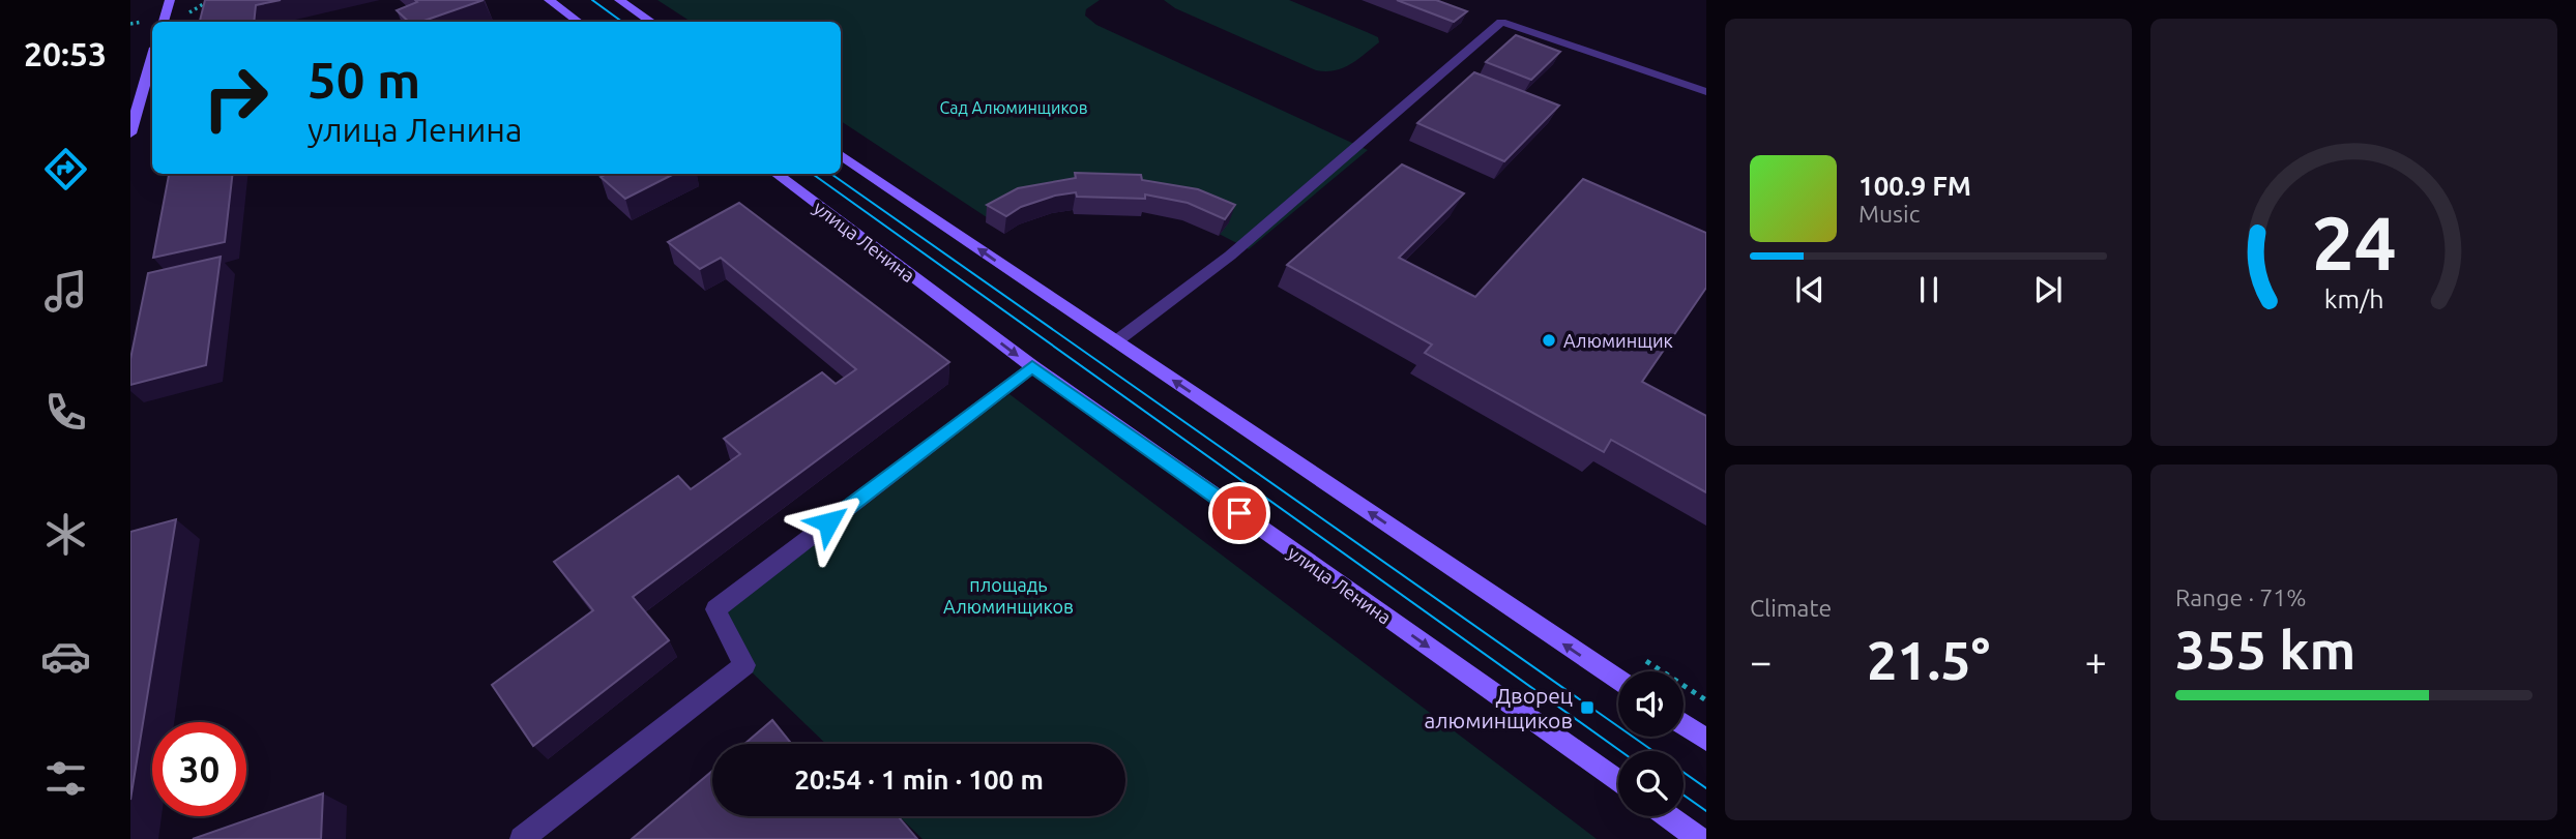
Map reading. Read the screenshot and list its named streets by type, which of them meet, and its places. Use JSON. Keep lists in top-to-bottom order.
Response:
{
  "streets": {
    "main road": ["улица Ленина"]
  },
  "parks": ["Сад Алюминщиков", "площадь Алюминщиков"],
  "places": {
    "other": ["Алюминщик"],
    "transit": ["Дворец алюминщиков"]
  },
  "page": {
    "tabs": "20:53",
    "turn": ["50 m", "улица Ленина"],
    "song": ["100.9 FM", "Music"],
    "tile": [
      "Climate",
      ["Range · 71%", "355 km"]
    ],
    "heat": ["−", "21.5°", "+"],
    "limit": "30",
    "trip": "20:54 · 1 min · 100 m",
    "gauge": ["24", "km/h"]
  }
}
